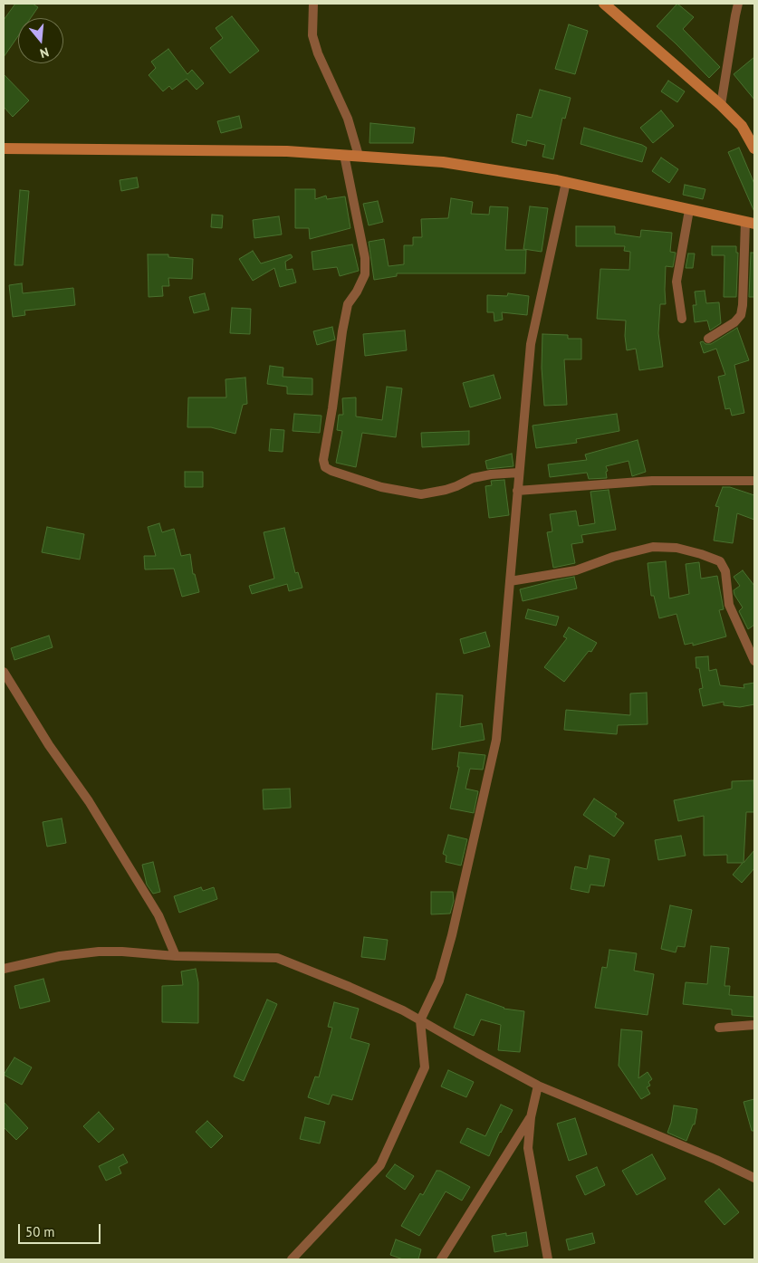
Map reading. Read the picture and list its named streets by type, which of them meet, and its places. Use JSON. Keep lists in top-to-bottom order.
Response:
{
  "scale_bar": "50 m",
  "north": "bottom"
}
